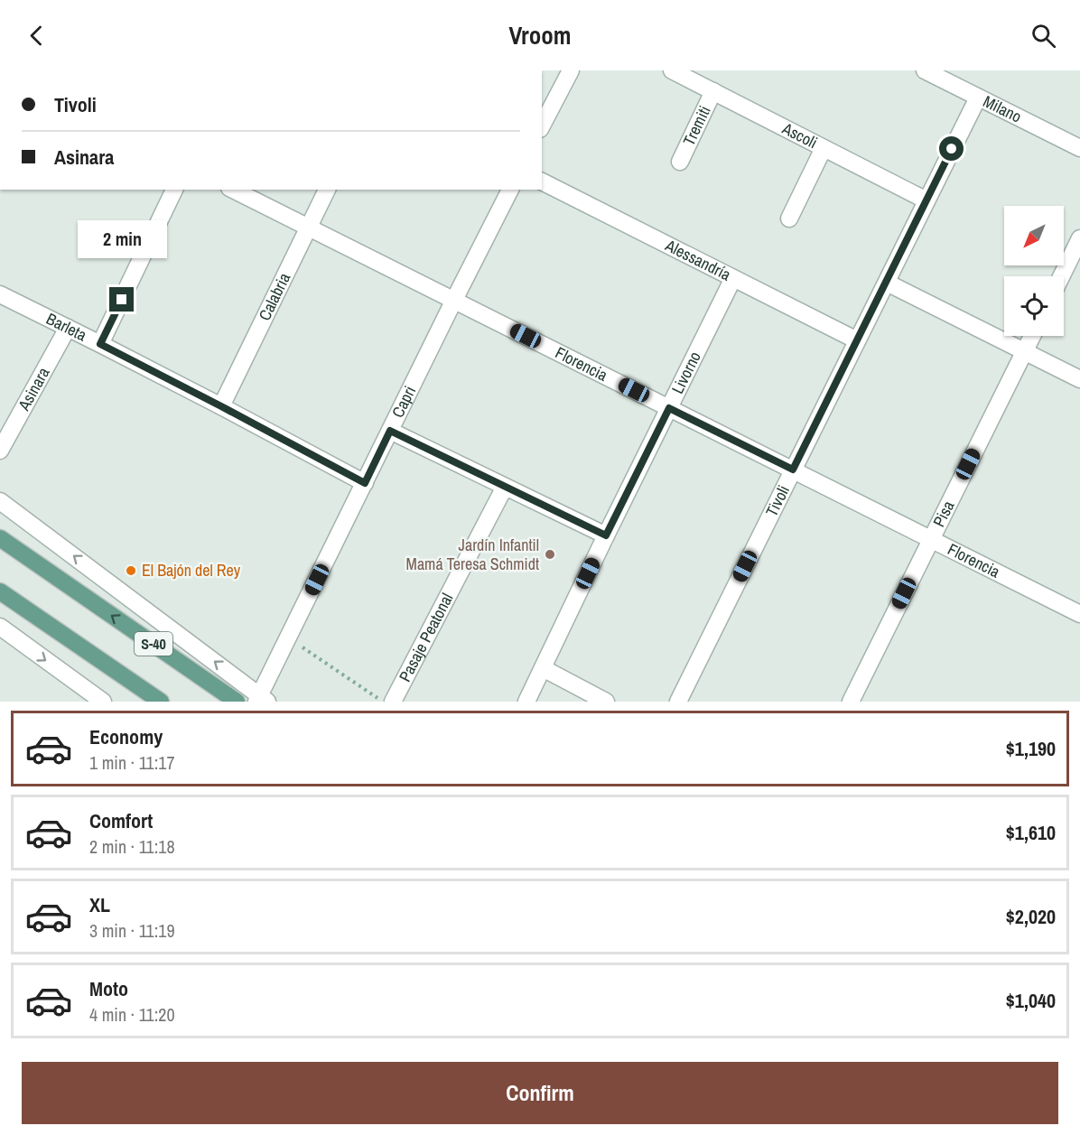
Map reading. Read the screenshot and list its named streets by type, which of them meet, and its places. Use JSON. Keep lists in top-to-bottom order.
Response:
{
  "streets": {
    "main road": ["S-40"],
    "street": [
      "Milano",
      "Tremiti",
      "Ascoli",
      "Alessandría",
      "Calabria",
      "Barleta",
      "Florencia",
      "Livorno",
      "Asinara",
      "Capri",
      "Tivoli",
      "Pisa",
      "Pasaje Peatonal"
    ]
  },
  "crossings": [
    ["Milano", "Tivoli"],
    ["Tremiti", "Ascoli"],
    ["Ascoli", "Tivoli"],
    ["Alessandría", "Livorno"],
    ["Alessandría", "Tivoli"],
    ["Calabria", "Barleta"],
    ["Calabria", "Florencia"],
    ["Barleta", "Asinara"],
    ["Barleta", "Capri"],
    ["Florencia", "Livorno"],
    ["Florencia", "Capri"],
    ["Florencia", "Tivoli"],
    ["Florencia", "Pisa"]
  ],
  "places": ["Jardín Infantil Mamá Teresa Schmidt", "El Bajón del Rey"],
  "north": "bottom left",
  "page": {
    "header": "Vroom",
    "banner": ["Tivoli", "Asinara"],
    "bubble": "2 min",
    "list": [
      {
        "name": "Economy",
        "note": "1 min · 11:17",
        "value": "$1,190"
      },
      {
        "name": "Comfort",
        "note": "2 min · 11:18",
        "value": "$1,610"
      },
      {
        "name": "XL",
        "note": "3 min · 11:19",
        "value": "$2,020"
      },
      {
        "name": "Moto",
        "note": "4 min · 11:20",
        "value": "$1,040"
      }
    ],
    "buttons": "Confirm"
  }
}
